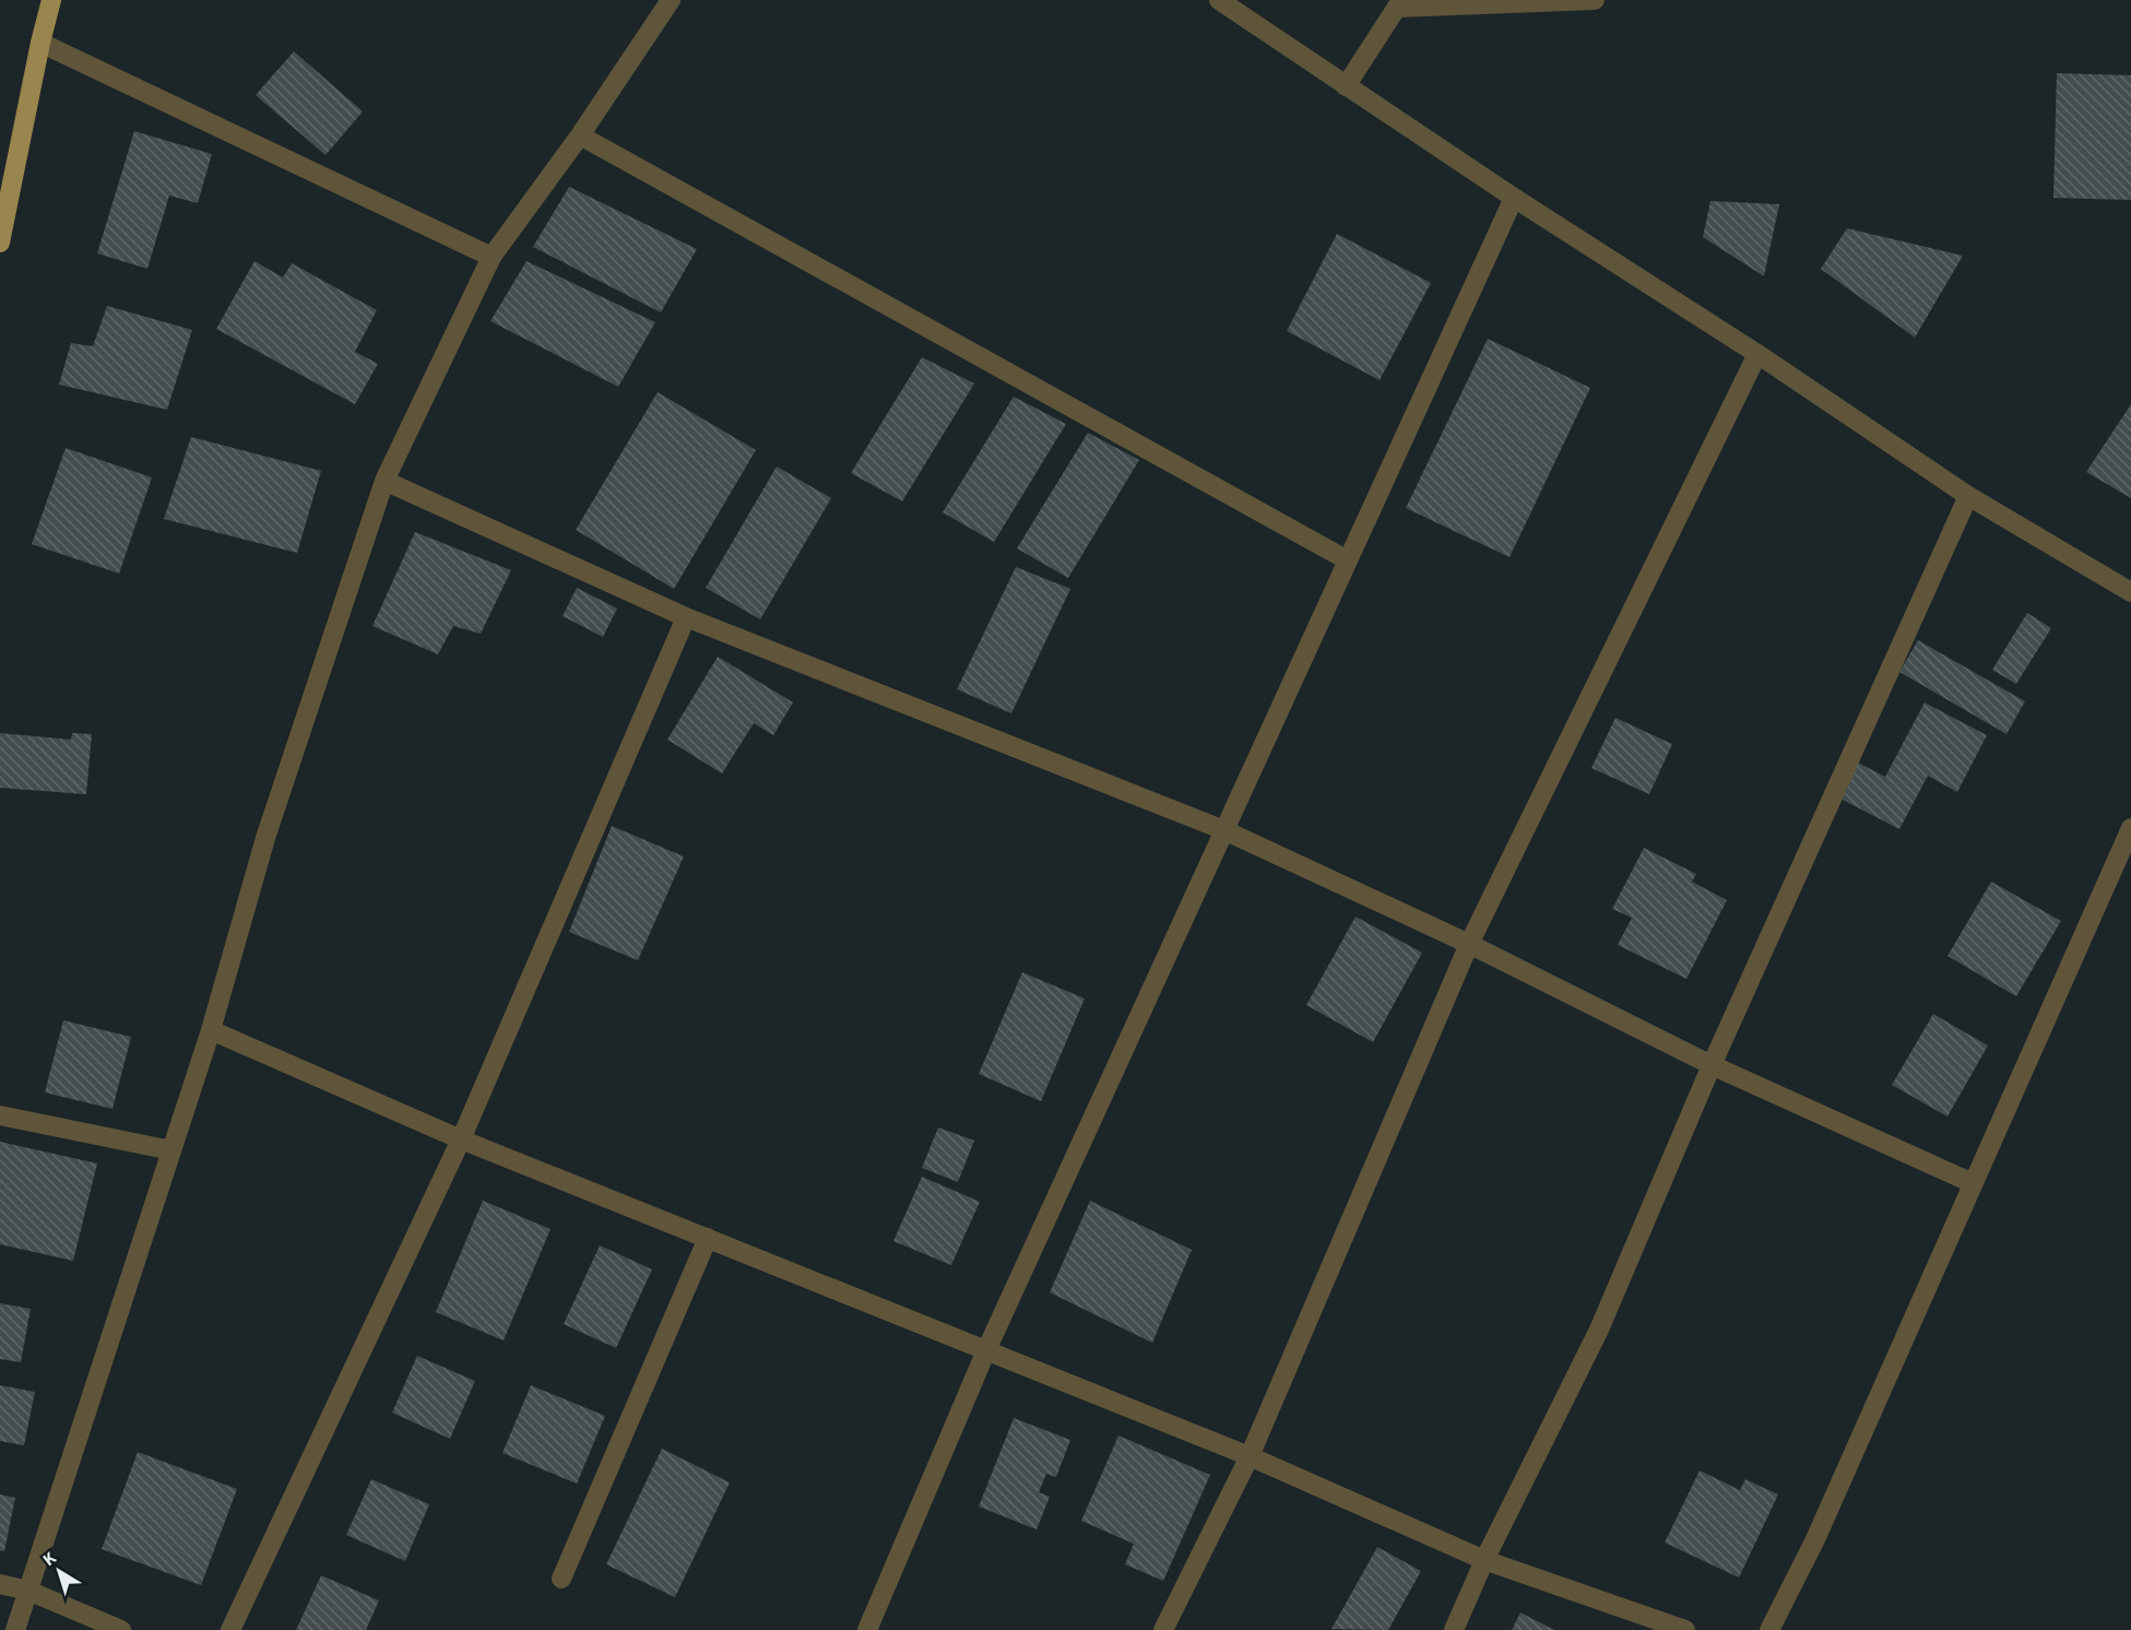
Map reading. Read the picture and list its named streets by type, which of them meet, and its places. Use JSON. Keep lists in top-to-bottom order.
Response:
{
  "north": "top left"
}
